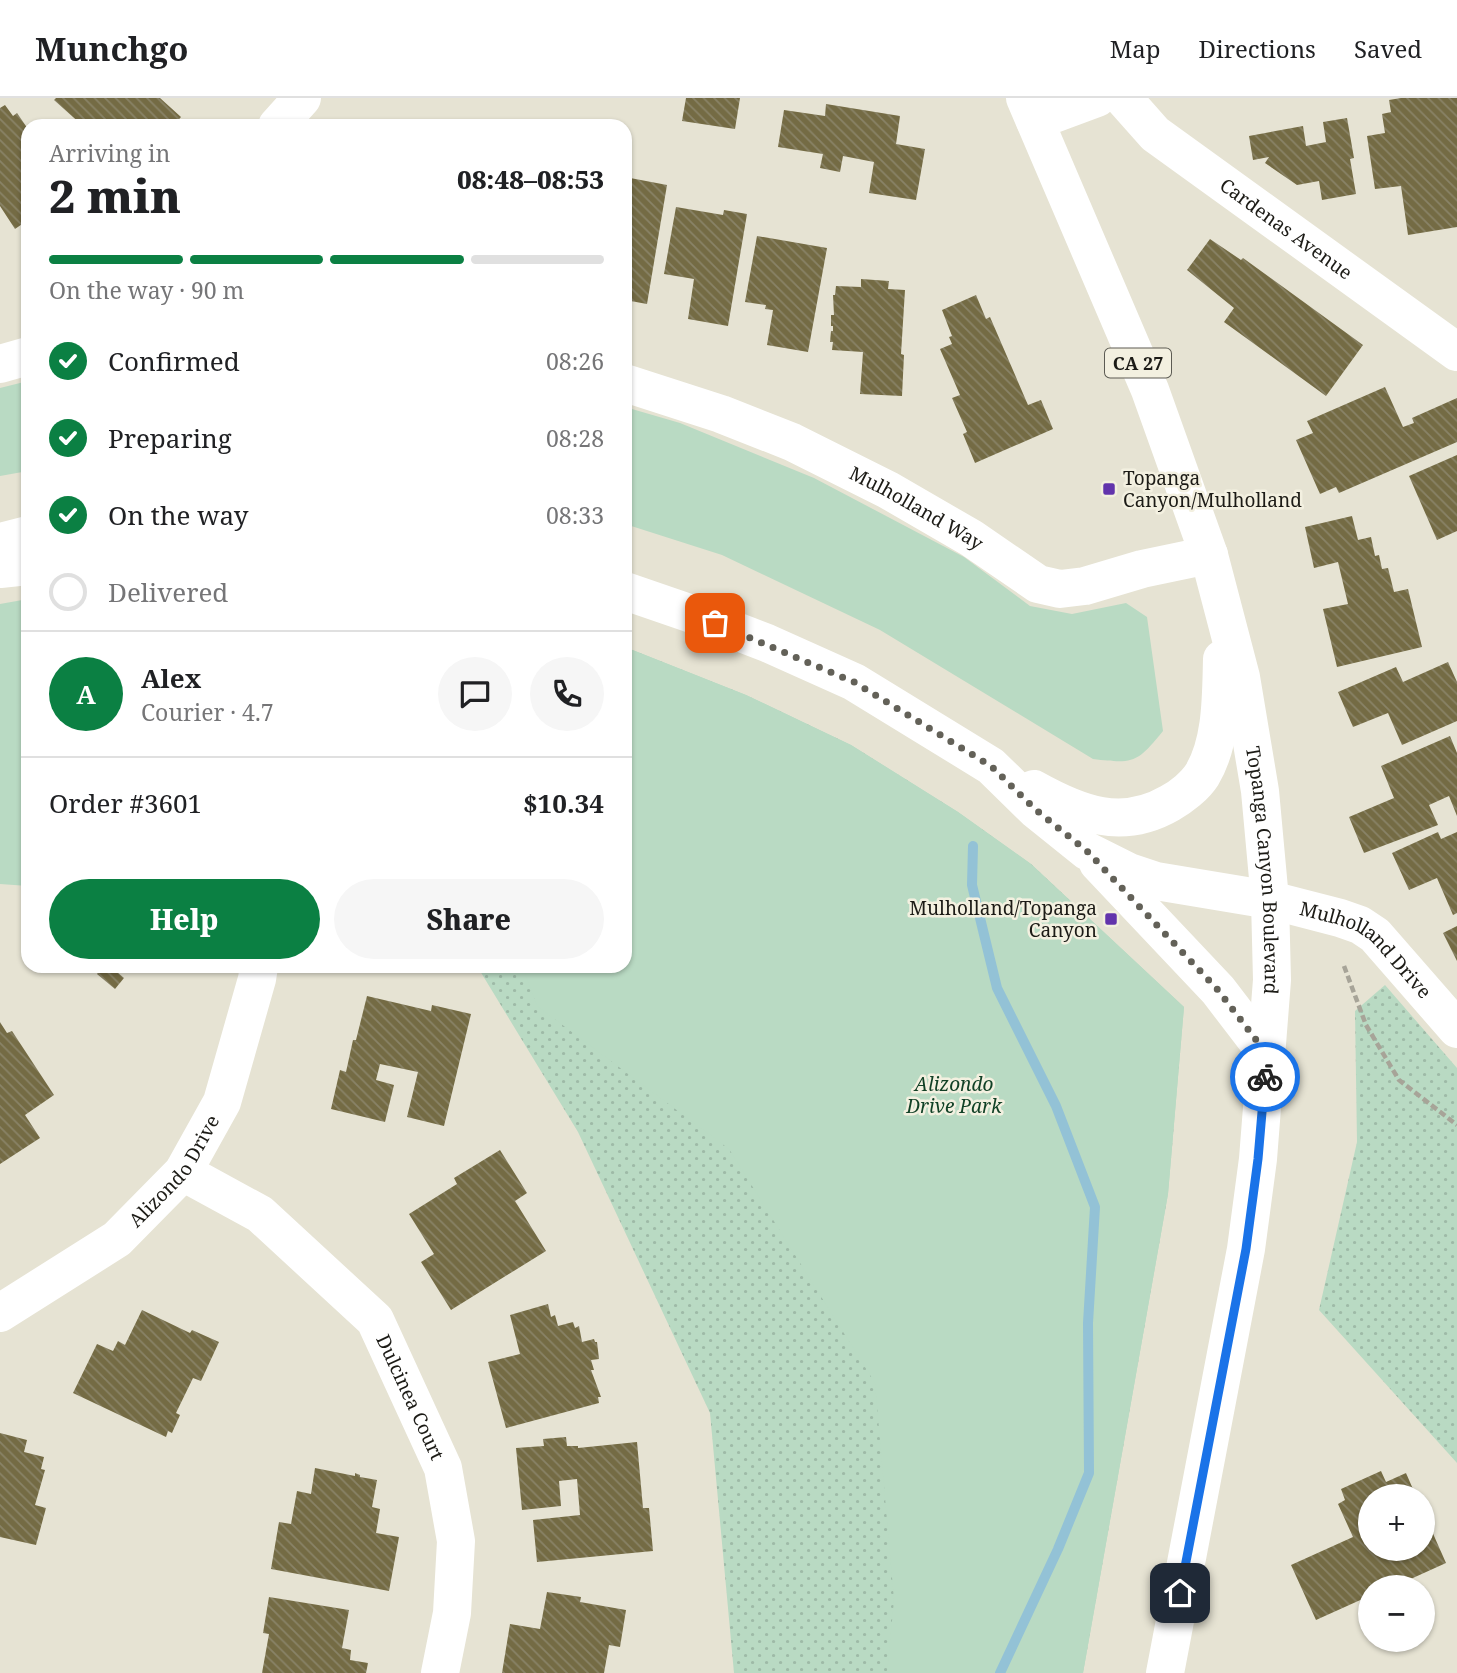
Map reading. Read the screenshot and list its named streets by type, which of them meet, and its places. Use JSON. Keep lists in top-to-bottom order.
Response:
{
  "streets": {
    "main road": [
      "Cardenas Avenue",
      "CA 27",
      "Mulholland Way",
      "Topanga Canyon Boulevard",
      "Mulholland Drive",
      "Alizondo Drive",
      "Dulcinea Court"
    ]
  },
  "crossings": [
    ["Mulholland Way", "Topanga Canyon Boulevard"],
    ["Topanga Canyon Boulevard", "Mulholland Drive"],
    ["Alizondo Drive", "Dulcinea Court"]
  ],
  "parks": ["Alizondo Drive Park"],
  "places": {
    "transit": ["Topanga Canyon/Mulholland", "Mulholland/Topanga Canyon"]
  },
  "page": {
    "header": "Munchgo",
    "nav": ["Map", "Directions", "Saved"],
    "heading": ["2 min", "Arriving in", "08:48–08:53"],
    "panel": [
      "Alex",
      "Courier · 4.7",
      "Order #3601",
      "$10.34"
    ],
    "bar": "On the way · 90 m",
    "list": [
      ["Confirmed", "08:26"],
      ["Preparing", "08:28"],
      ["On the way", "08:33"],
      "Delivered"
    ],
    "round": "A",
    "buttons": ["Help", "Share"],
    "map_buttons": ["+", "−"]
  }
}
